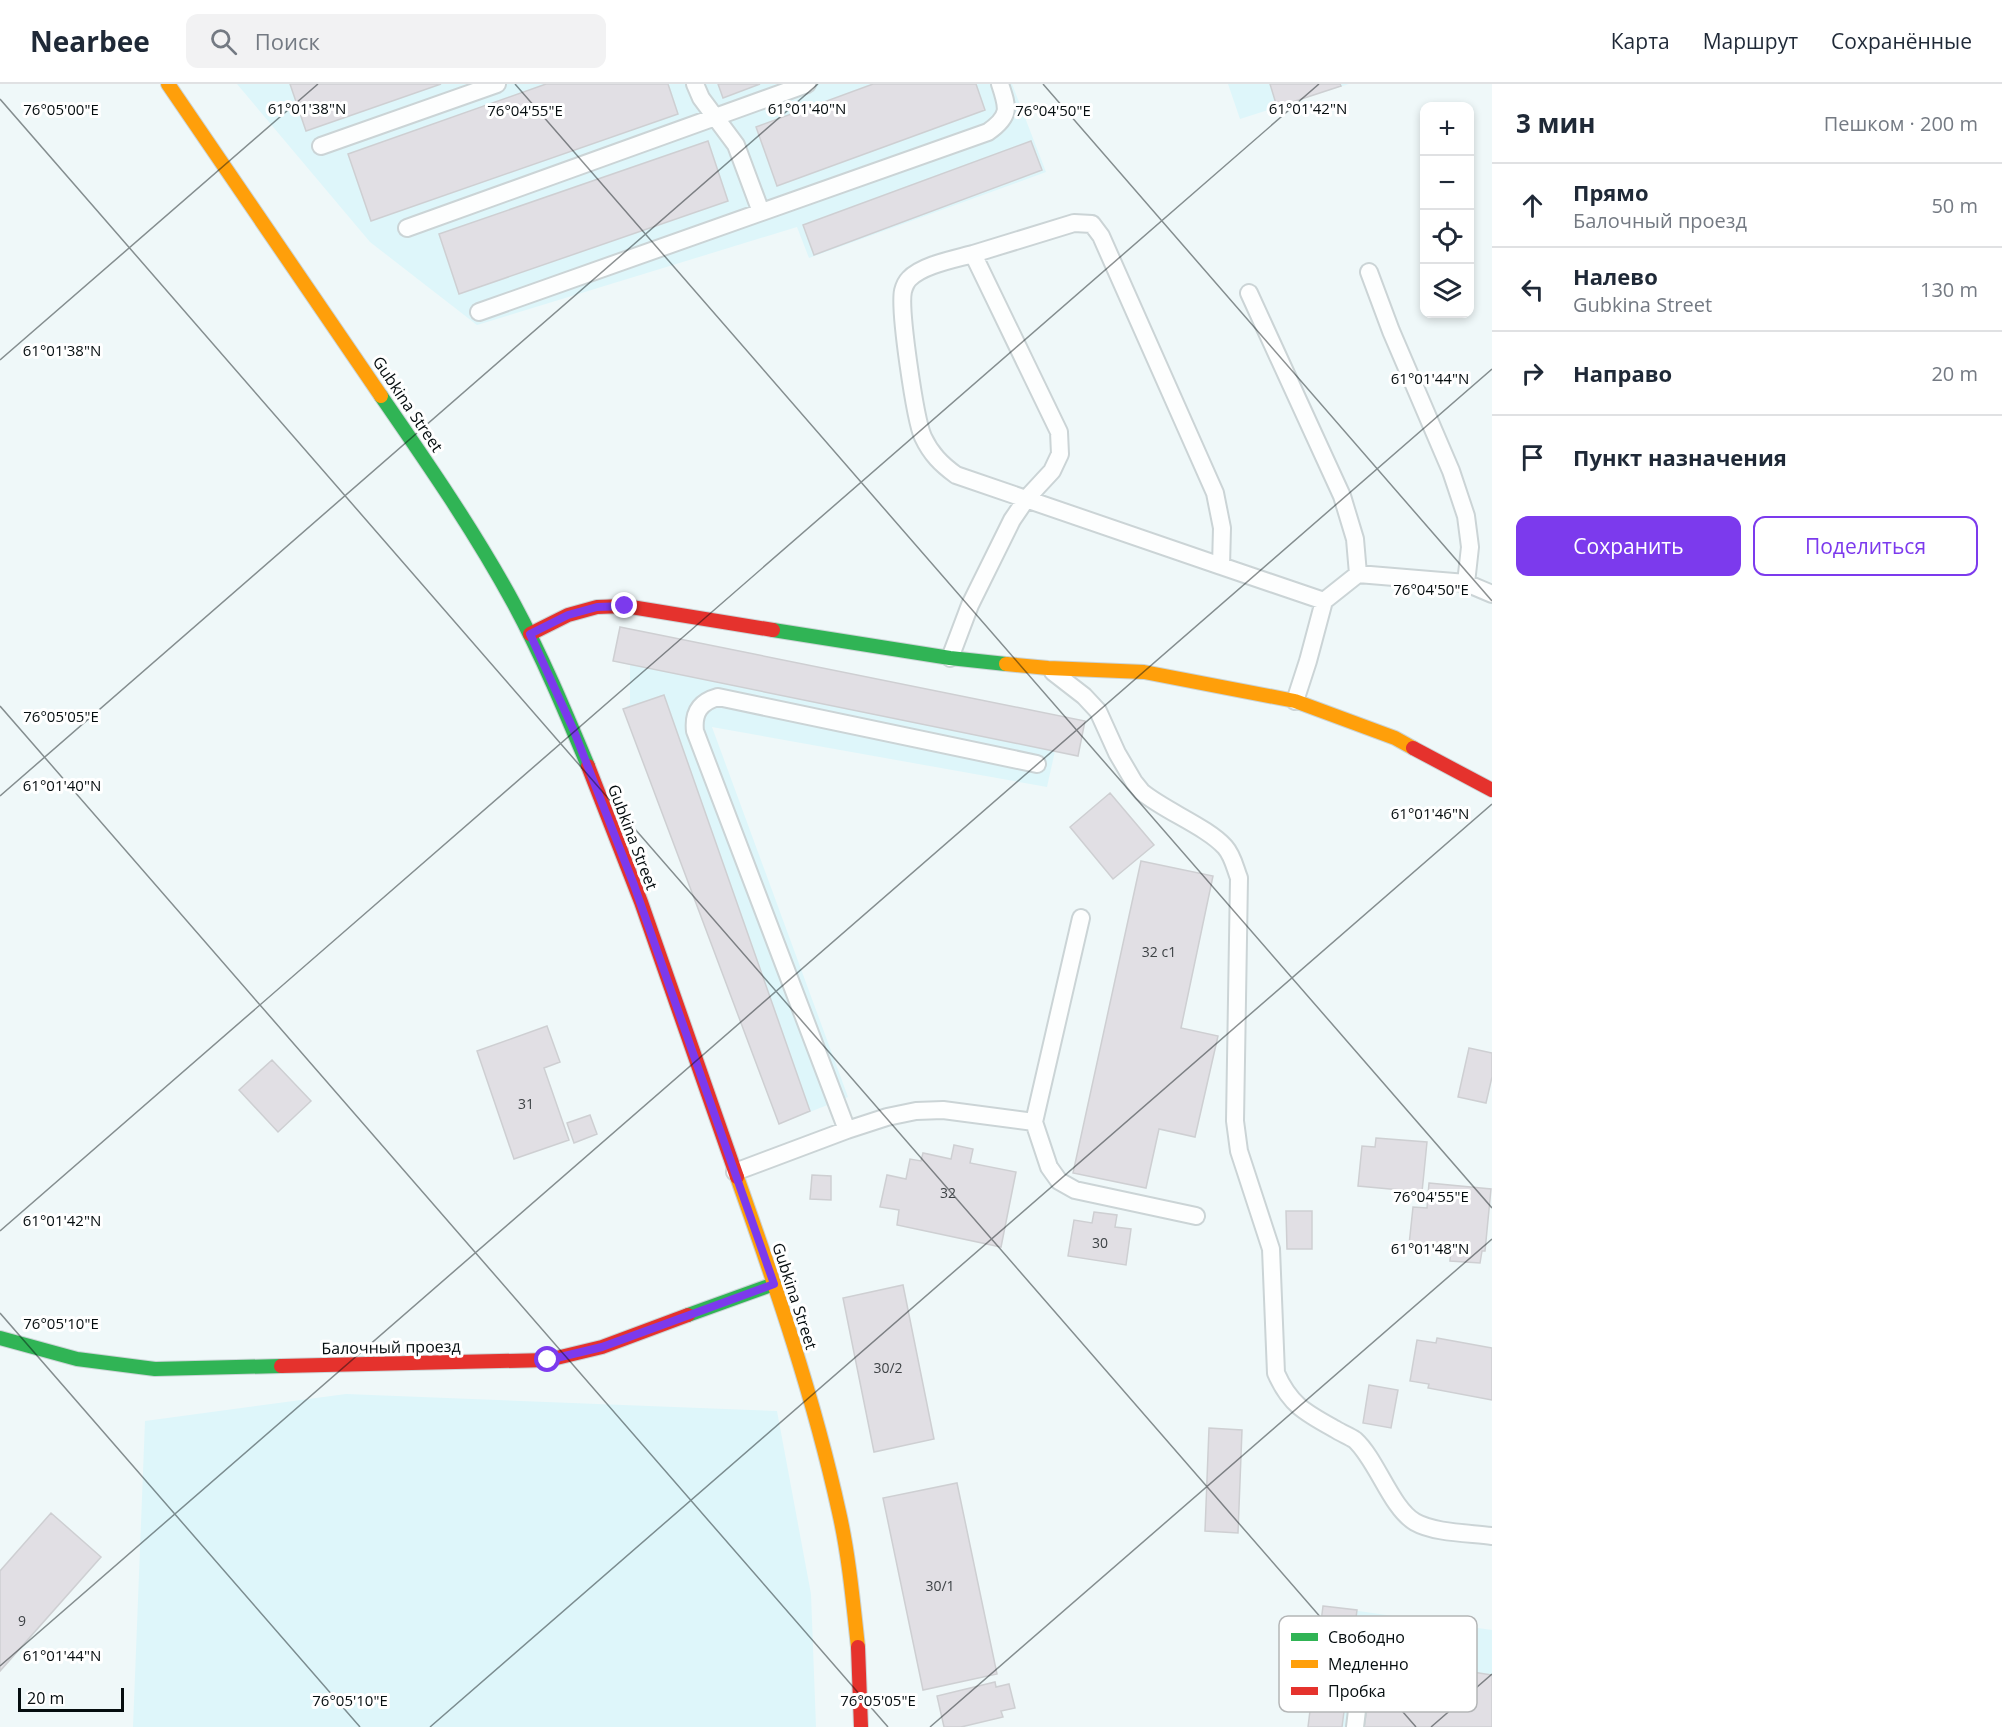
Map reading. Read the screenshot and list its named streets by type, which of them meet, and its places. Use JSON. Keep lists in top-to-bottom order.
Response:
{
  "streets": {
    "street": ["Gubkina Street", "Балочный проезд"]
  },
  "crossings": [
    ["Gubkina Street", "Балочный проезд"]
  ],
  "house_numbers": [
    "32 с1",
    "31",
    "32",
    "30",
    "30/2",
    "30/1",
    "9"
  ],
  "legend": ["Свободно", "Медленно", "Пробка"],
  "scale_bar": "20 m",
  "page": {
    "header": "Nearbee",
    "search": "Поиск",
    "nav": ["Карта", "Маршрут", "Сохранённые"],
    "heading": ["3 мин", "Пешком · 200 m"],
    "map_buttons": ["+", "−"],
    "list": [
      ["Прямо", "Балочный проезд", "50 m"],
      ["Налево", "Gubkina Street", "130 m"],
      ["Направо", "20 m"],
      "Пункт назначения"
    ],
    "buttons": ["Сохранить", "Поделиться"],
    "scale": "20 m"
  },
  "coordinates": [
    "61°01'38\"N",
    "61°01'40\"N",
    "61°01'42\"N",
    "76°05'00\"E",
    "76°04'55\"E",
    "76°04'50\"E",
    "61°01'44\"N",
    "76°05'05\"E",
    "61°01'46\"N",
    "61°01'48\"N",
    "76°05'10\"E"
  ]
}
